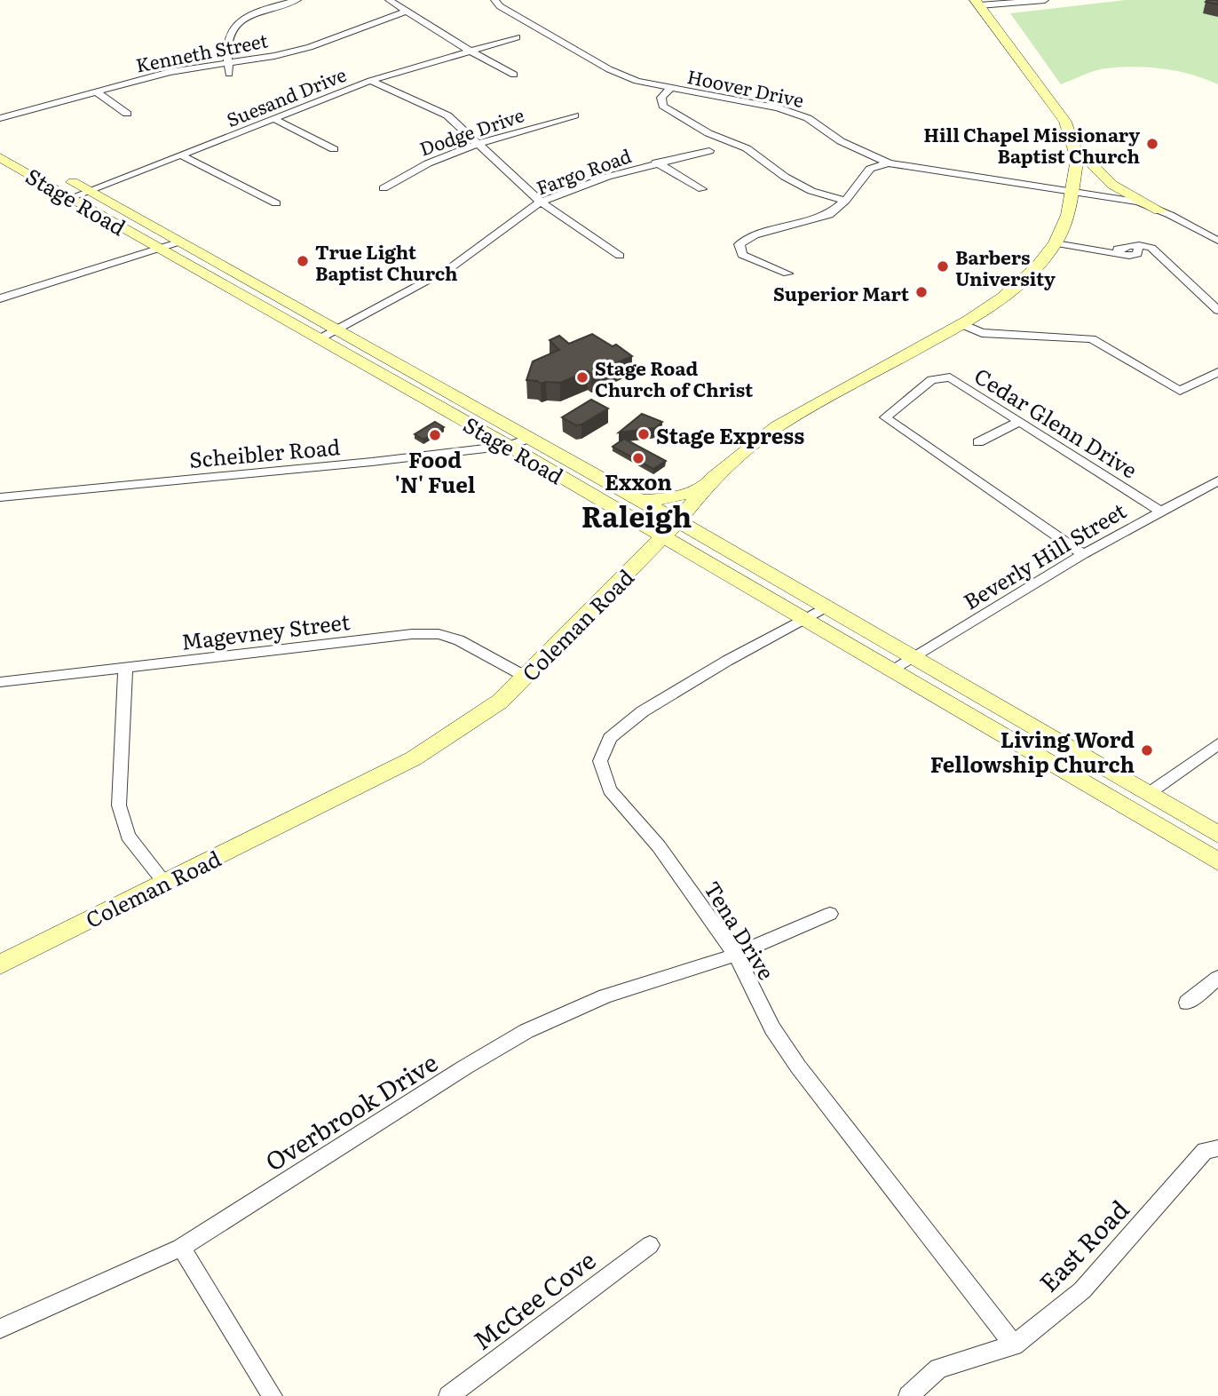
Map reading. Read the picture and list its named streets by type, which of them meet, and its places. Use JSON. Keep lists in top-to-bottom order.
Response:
{
  "streets": {
    "main road": ["Stage Road", "Coleman Road"],
    "street": [
      "Kenneth Street",
      "Hoover Drive",
      "Suesand Drive",
      "Dodge Drive",
      "Fargo Road",
      "Cedar Glenn Drive",
      "Scheibler Road",
      "Beverly Hill Street",
      "Magevney Street",
      "Tena Drive",
      "Overbrook Drive",
      "East Road",
      "McGee Cove"
    ]
  },
  "crossings": [
    ["Hoover Drive", "Coleman Road"],
    ["Suesand Drive", "Stage Road"],
    ["Fargo Road", "Stage Road"],
    ["Stage Road", "Scheibler Road"],
    ["Stage Road", "Beverly Hill Street"],
    ["Stage Road", "Coleman Road"],
    ["Stage Road", "Tena Drive"],
    ["Cedar Glenn Drive", "Beverly Hill Street"],
    ["Coleman Road", "Magevney Street"],
    ["Tena Drive", "Overbrook Drive"],
    ["Tena Drive", "East Road"]
  ],
  "districts": ["Raleigh"],
  "places": [
    "Hill Chapel Missionary Baptist Church",
    "True Light Baptist Church",
    "Barbers University",
    "Superior Mart",
    "Stage Road Church of Christ",
    "Stage Express",
    "Food 'N' Fuel",
    "Exxon",
    "Living Word Fellowship Church"
  ]
}
